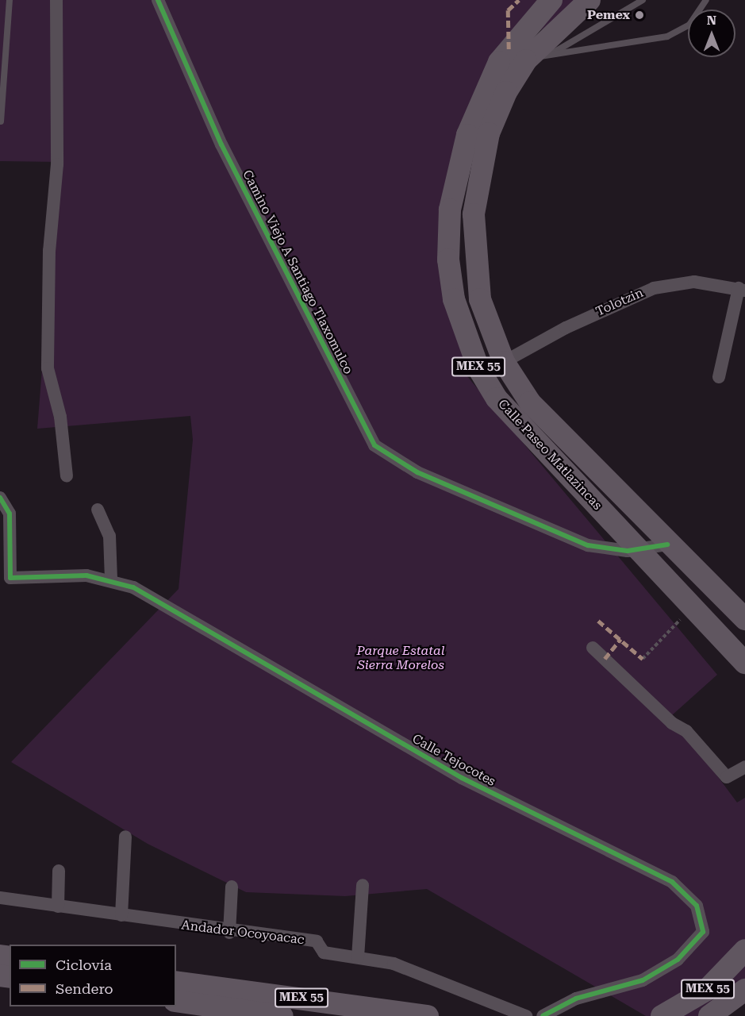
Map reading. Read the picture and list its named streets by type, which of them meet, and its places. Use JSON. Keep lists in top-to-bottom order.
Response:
{
  "streets": {
    "highway": ["MEX 55", "Calle Paseo Matlazincas"],
    "street": [
      "Camino Viejo A Santiago Tlaxomulco",
      "Tolotzin",
      "Calle Tejocotes",
      "Andador Ocoyoacac"
    ]
  },
  "crossings": [
    ["Camino Viejo A Santiago Tlaxomulco", "Calle Paseo Matlazincas"],
    ["Tolotzin", "Calle Paseo Matlazincas"]
  ],
  "parks": ["Parque Estatal Sierra Morelos"],
  "places": ["Pemex"],
  "legend": ["Ciclovía", "Sendero"],
  "north": "top"
}
